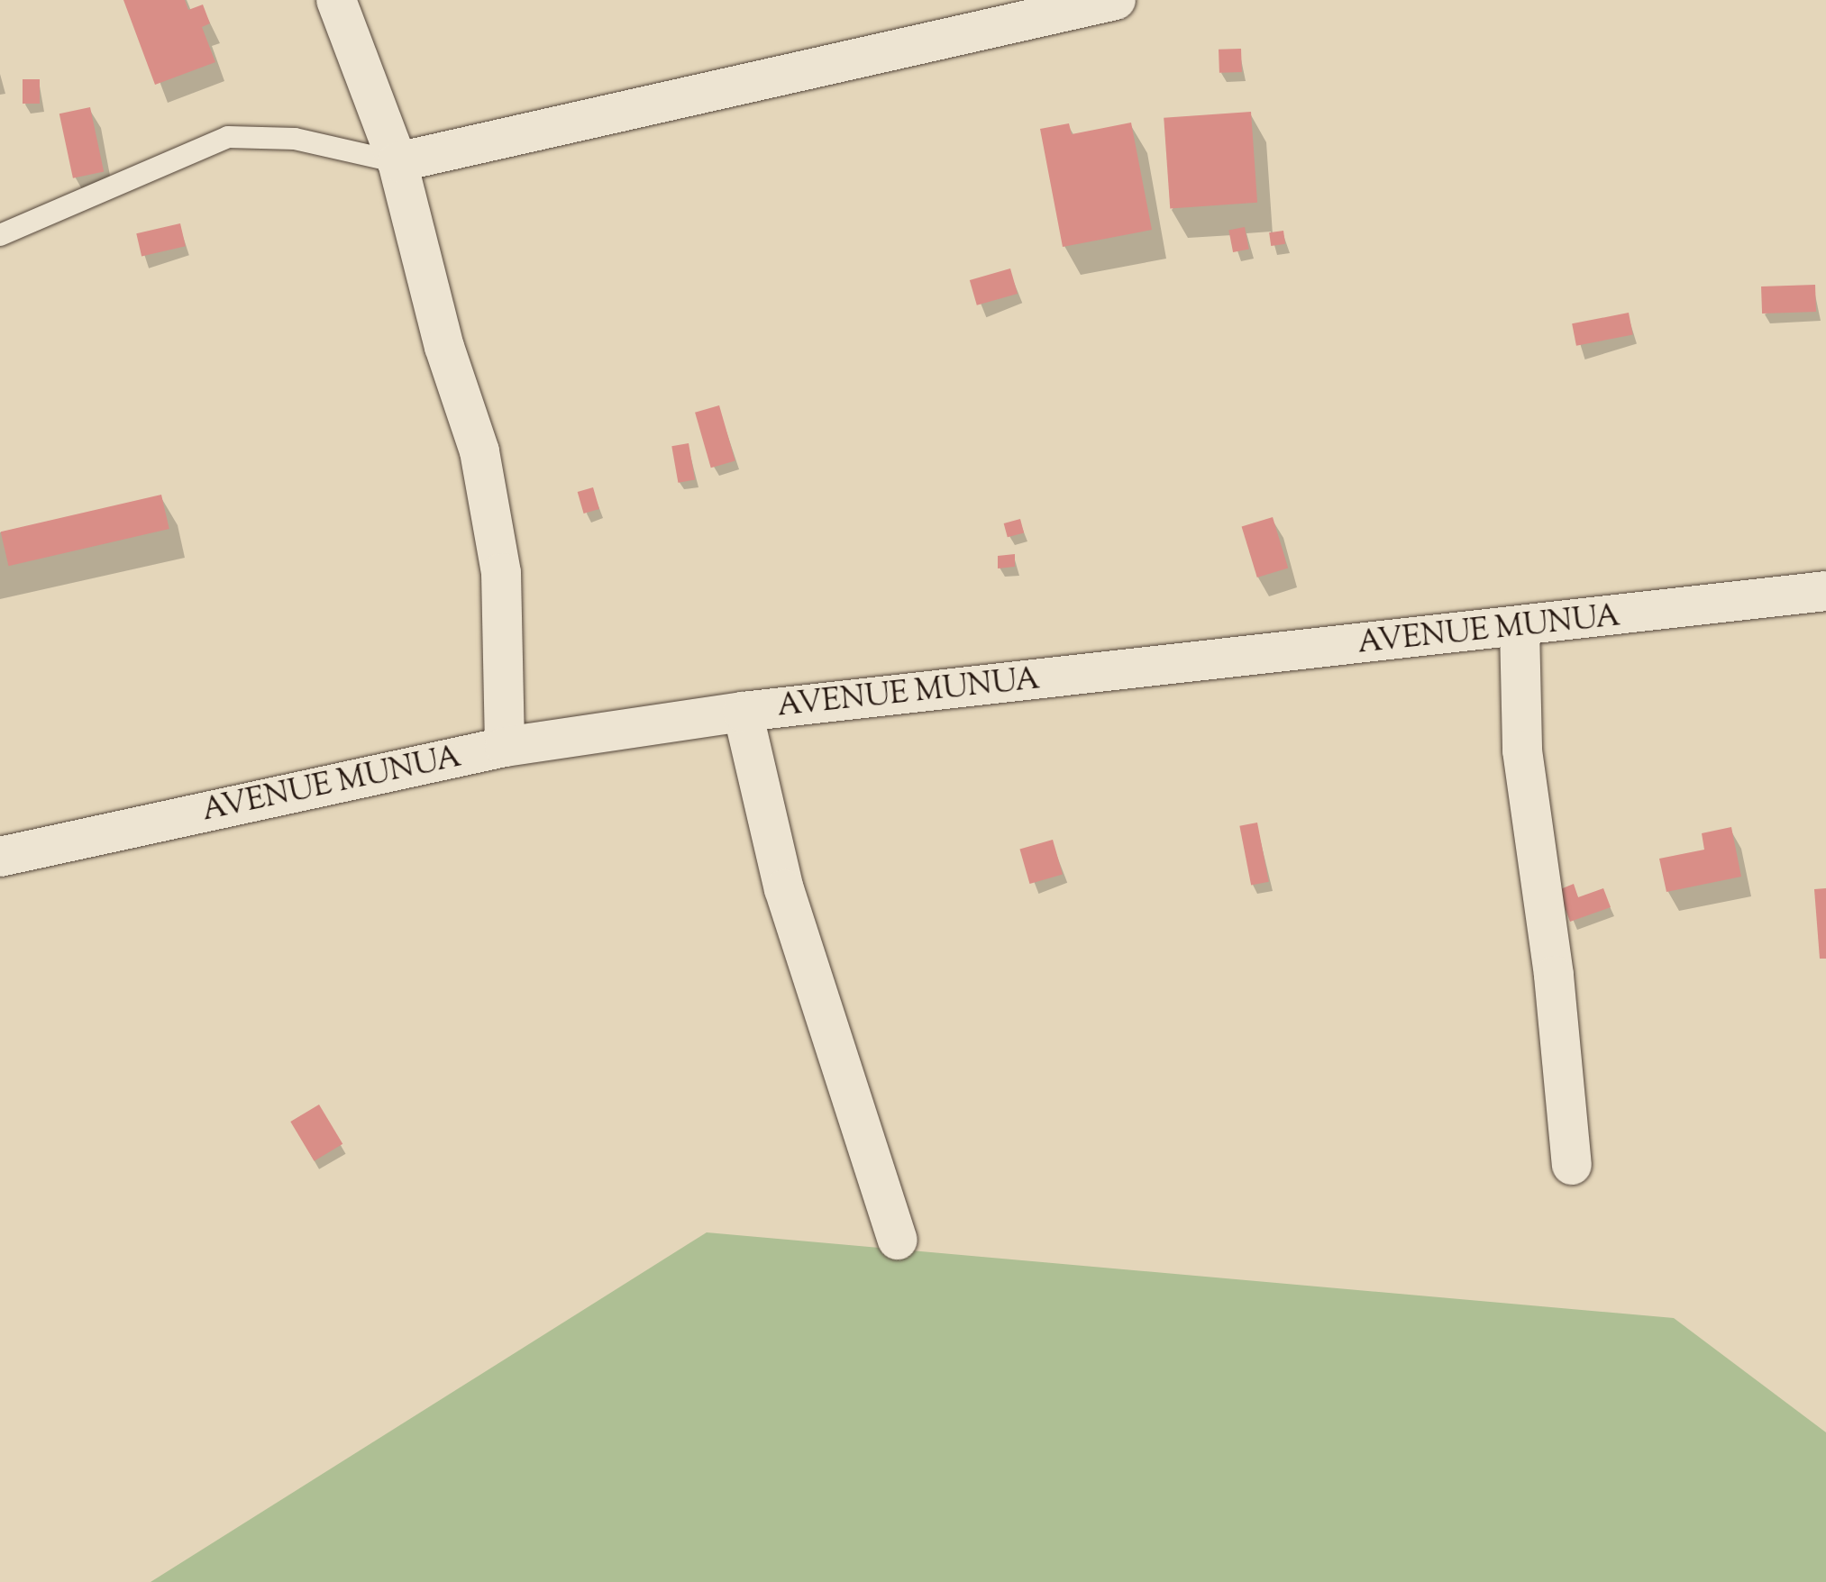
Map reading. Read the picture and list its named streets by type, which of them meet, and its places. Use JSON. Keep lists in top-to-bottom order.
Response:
{
  "streets": {
    "street": ["AVENUE MUNUA"]
  }
}
